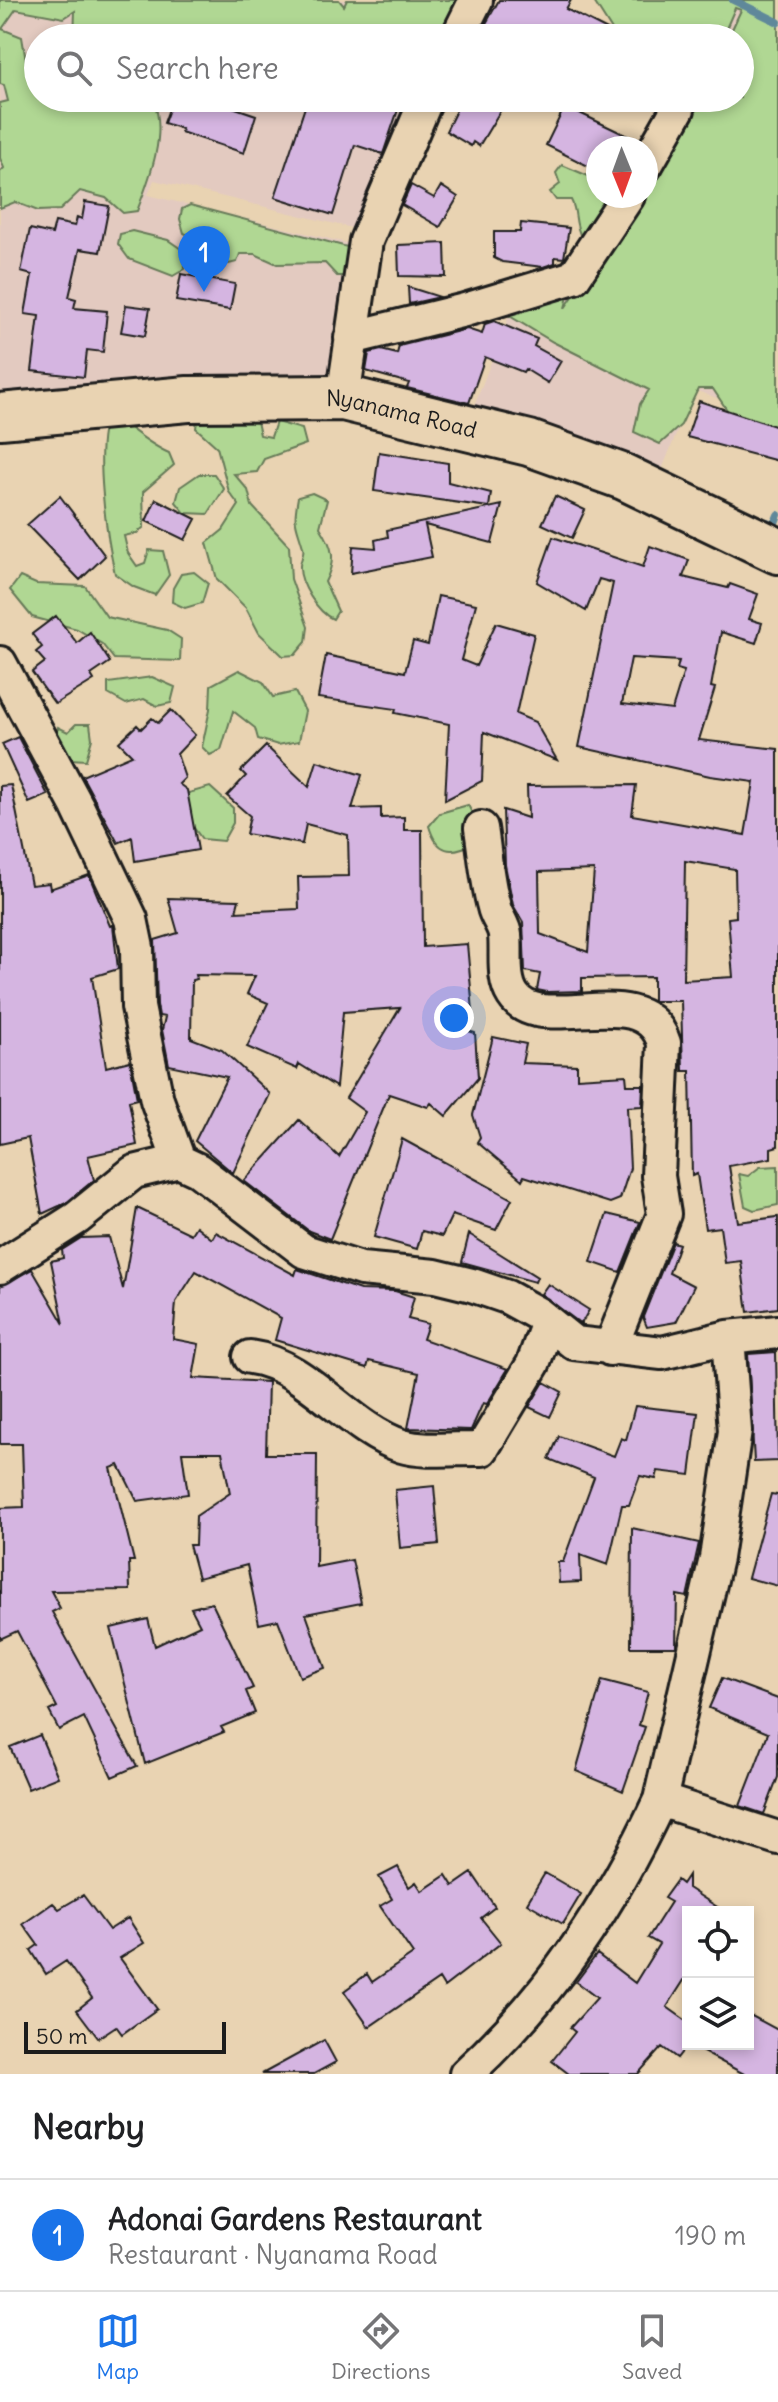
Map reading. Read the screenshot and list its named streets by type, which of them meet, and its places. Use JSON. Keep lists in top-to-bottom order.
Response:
{
  "streets": {
    "street": ["Nyanama Road"]
  },
  "scale_bar": "50 m",
  "north": "bottom",
  "page": {
    "search": "Search here",
    "pins": "1",
    "scale": "50 m",
    "heading": "Nearby",
    "list": [
      {
        "mark": "1",
        "name": "Adonai Gardens Restaurant",
        "note": "Restaurant · Nyanama Road",
        "value": "190 m"
      }
    ],
    "nav": ["Map", "Directions", "Saved"]
  }
}
